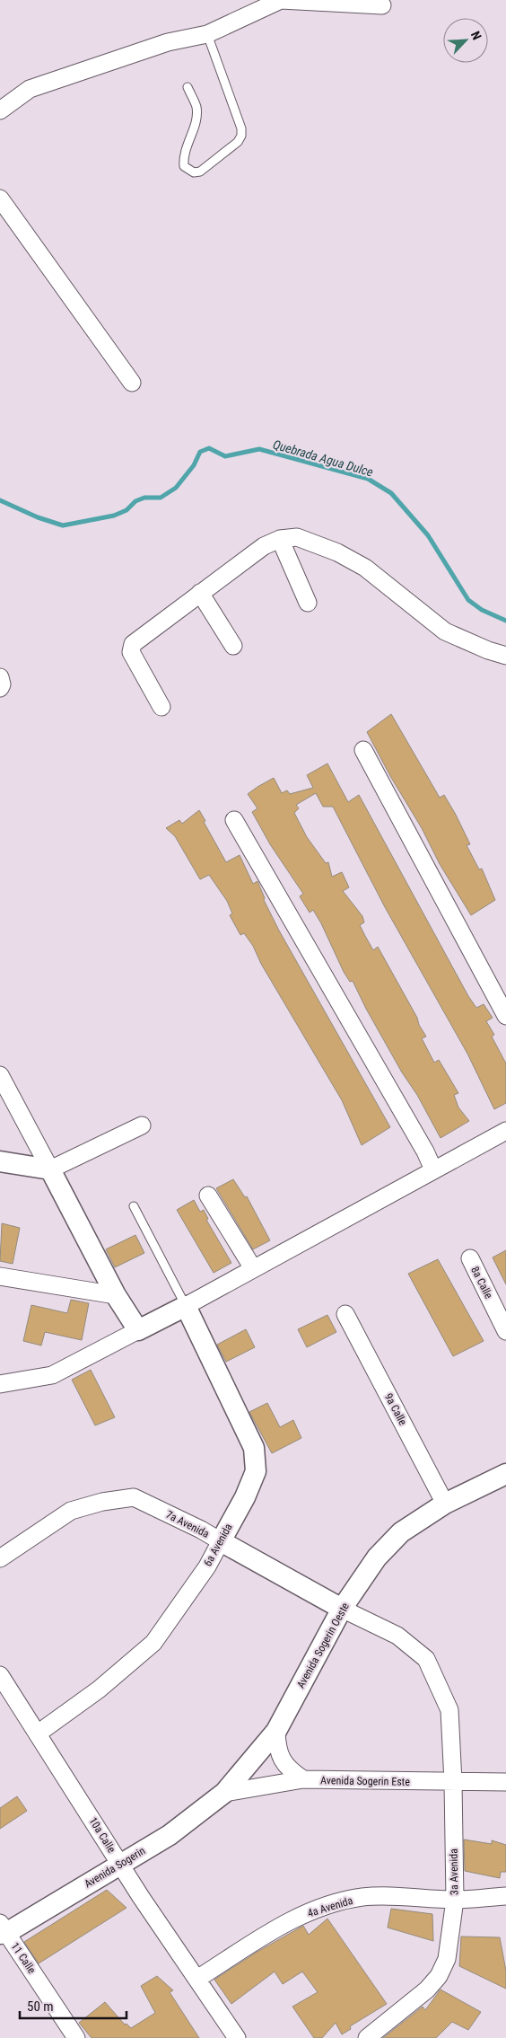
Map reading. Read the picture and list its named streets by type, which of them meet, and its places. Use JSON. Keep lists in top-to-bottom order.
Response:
{
  "streets": {
    "street": [
      "8a Calle",
      "9a Calle",
      "7a Avenida",
      "6a Avenida",
      "Avenida Sogerin Oeste",
      "Avenida Sogerin Este",
      "10a Calle",
      "Avenida Sogerin",
      "3a Avenida",
      "4a Avenida",
      "11 Calle"
    ]
  },
  "crossings": [
    ["9a Calle", "Avenida Sogerin Oeste"],
    ["7a Avenida", "6a Avenida"],
    ["7a Avenida", "Avenida Sogerin Oeste"],
    ["7a Avenida", "3a Avenida"],
    ["6a Avenida", "10a Calle"],
    ["Avenida Sogerin Oeste", "Avenida Sogerin Este"],
    ["Avenida Sogerin Oeste", "Avenida Sogerin"],
    ["Avenida Sogerin Este", "Avenida Sogerin"],
    ["Avenida Sogerin Este", "3a Avenida"],
    ["10a Calle", "Avenida Sogerin"],
    ["10a Calle", "4a Avenida"],
    ["Avenida Sogerin", "11 Calle"],
    ["3a Avenida", "4a Avenida"]
  ],
  "water": ["Quebrada Agua Dulce"],
  "scale_bar": "50 m",
  "north": "top right"
}
